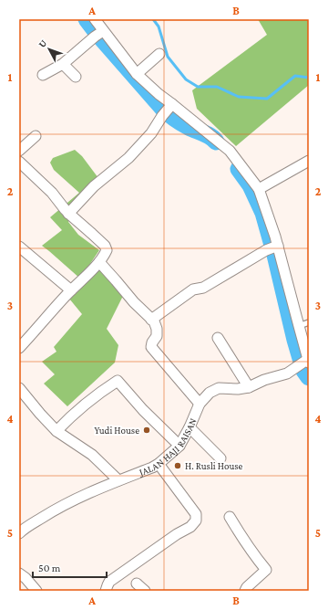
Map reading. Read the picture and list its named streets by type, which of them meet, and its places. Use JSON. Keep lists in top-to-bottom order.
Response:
{
  "streets": {
    "street": ["JALAN HAJI RAISAN"]
  },
  "places": ["Yudi House", "H. Rusli House"],
  "scale_bar": "50 m",
  "north": "top left",
  "grid": {
    "columns": ["A", "B"],
    "rows": [
      "1",
      "2",
      "3",
      "4",
      "5"
    ]
  }
}
